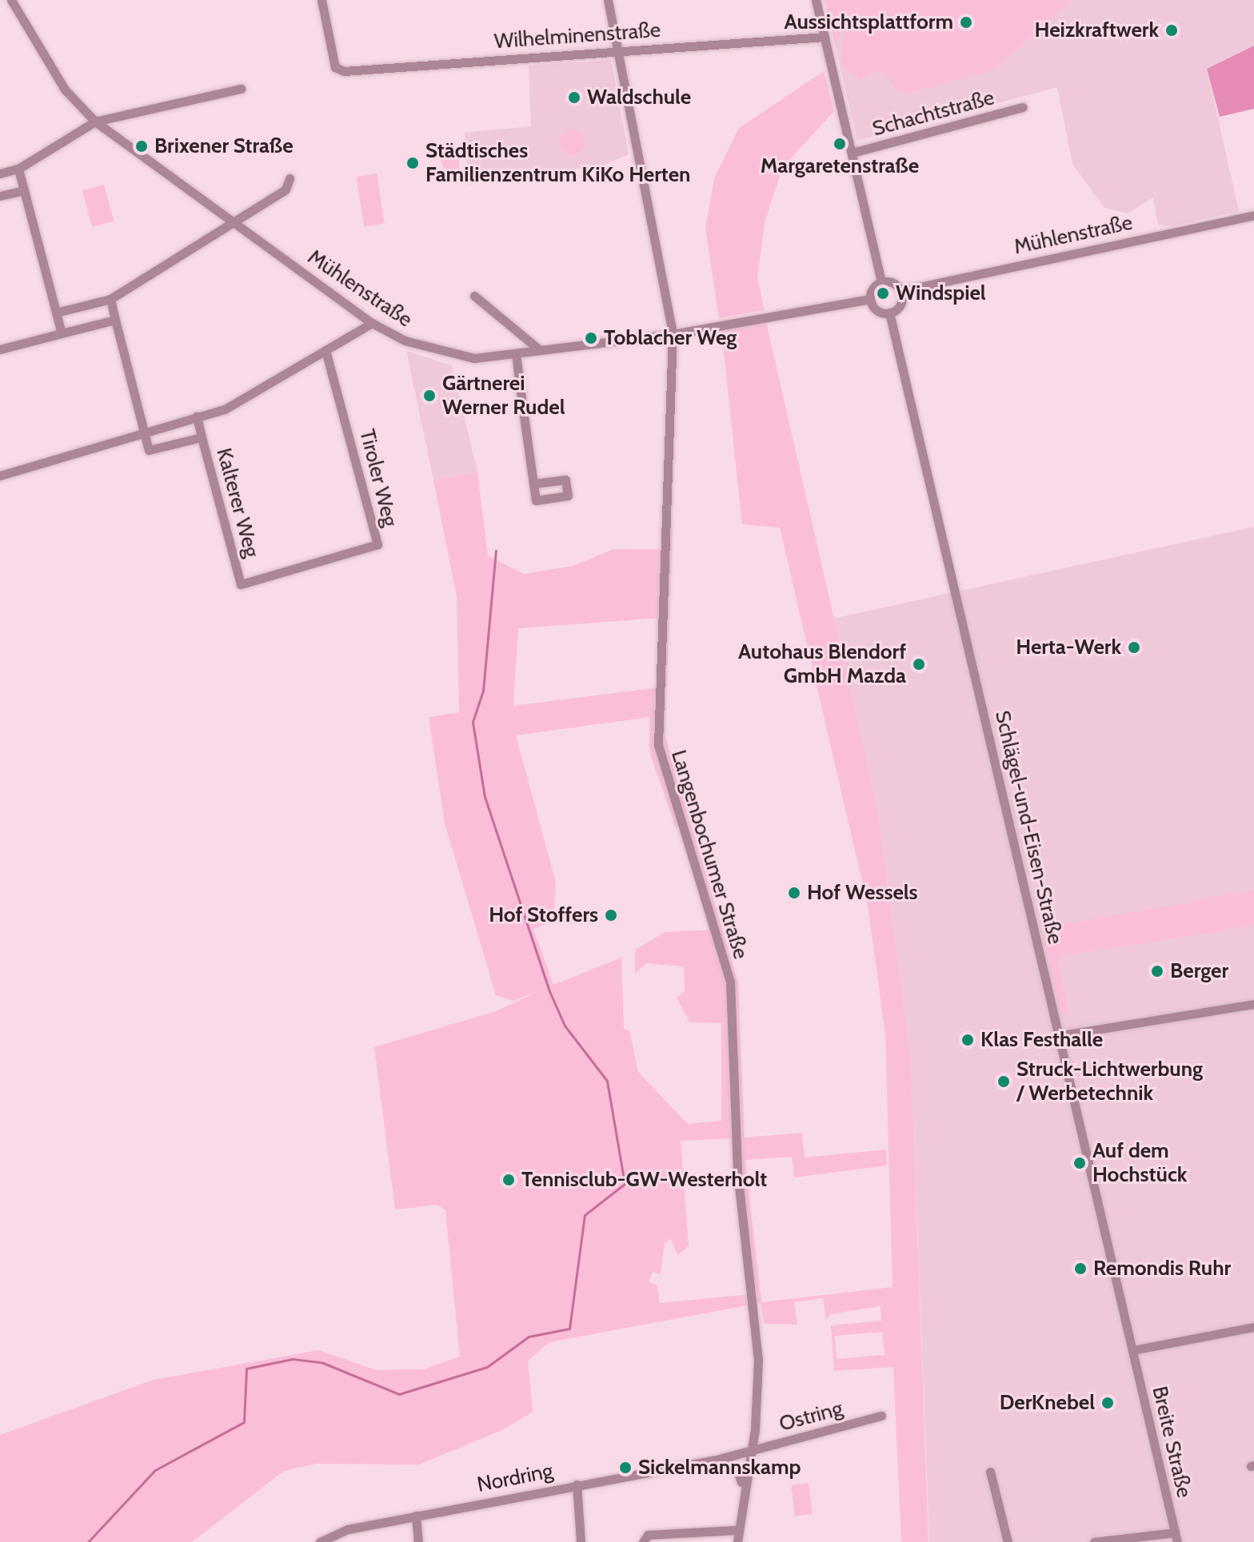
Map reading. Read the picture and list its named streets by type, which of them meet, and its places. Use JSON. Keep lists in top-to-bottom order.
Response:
{
  "streets": {
    "street": [
      "Wilhelminenstraße",
      "Schachtstraße",
      "Mühlenstraße",
      "Tiroler Weg",
      "Kalterer Weg",
      "Schlägel-und-Eisen-Straße",
      "Langenbochumer Straße",
      "Ostring",
      "Breite Straße",
      "Nordring"
    ]
  },
  "crossings": [
    ["Wilhelminenstraße", "Langenbochumer Straße"],
    ["Mühlenstraße", "Schlägel-und-Eisen-Straße"],
    ["Mühlenstraße", "Langenbochumer Straße"],
    ["Tiroler Weg", "Kalterer Weg"],
    ["Schlägel-und-Eisen-Straße", "Breite Straße"],
    ["Langenbochumer Straße", "Ostring"],
    ["Langenbochumer Straße", "Nordring"],
    ["Ostring", "Nordring"]
  ],
  "places": [
    "Aussichtsplattform",
    "Heizkraftwerk",
    "Waldschule",
    "Margaretenstraße",
    "Brixener Straße",
    "Städtisches Familienzentrum KiKo Herten",
    "Windspiel",
    "Toblacher Weg",
    "Gärtnerei Werner Rudel",
    "Herta-Werk",
    "Autohaus Blendorf GmbH Mazda",
    "Hof Wessels",
    "Hof Stoffers",
    "Berger",
    "Klas Festhalle",
    "Struck-Lichtwerbung / Werbetechnik",
    "Auf dem Hochstück",
    "Tennisclub-GW-Westerholt",
    "Remondis Ruhr",
    "DerKnebel",
    "Sickelmannskamp"
  ]
}
